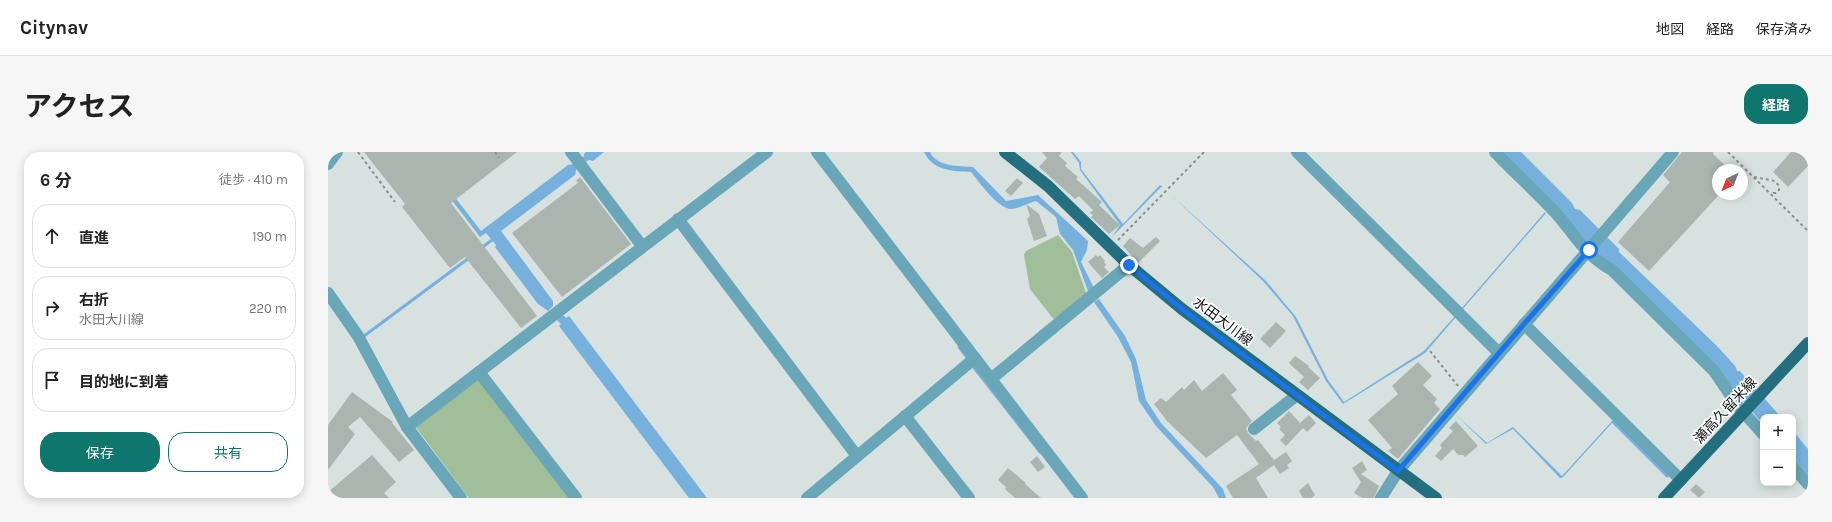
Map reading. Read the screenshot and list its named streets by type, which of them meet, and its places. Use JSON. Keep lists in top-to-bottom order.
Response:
{
  "streets": {
    "main road": ["水田大川線", "瀬高久留米線"]
  },
  "north": "bottom left",
  "page": {
    "header": "Citynav",
    "nav": ["地図", "経路", "保存済み"],
    "title": "アクセス",
    "buttons": [
      "経路",
      ["保存", "共有"]
    ],
    "heading": ["6 分", "徒歩 · 410 m"],
    "list": [
      ["直進", "190 m"],
      ["右折", "水田大川線", "220 m"],
      "目的地に到着"
    ],
    "map_buttons": ["+", "−"]
  }
}
